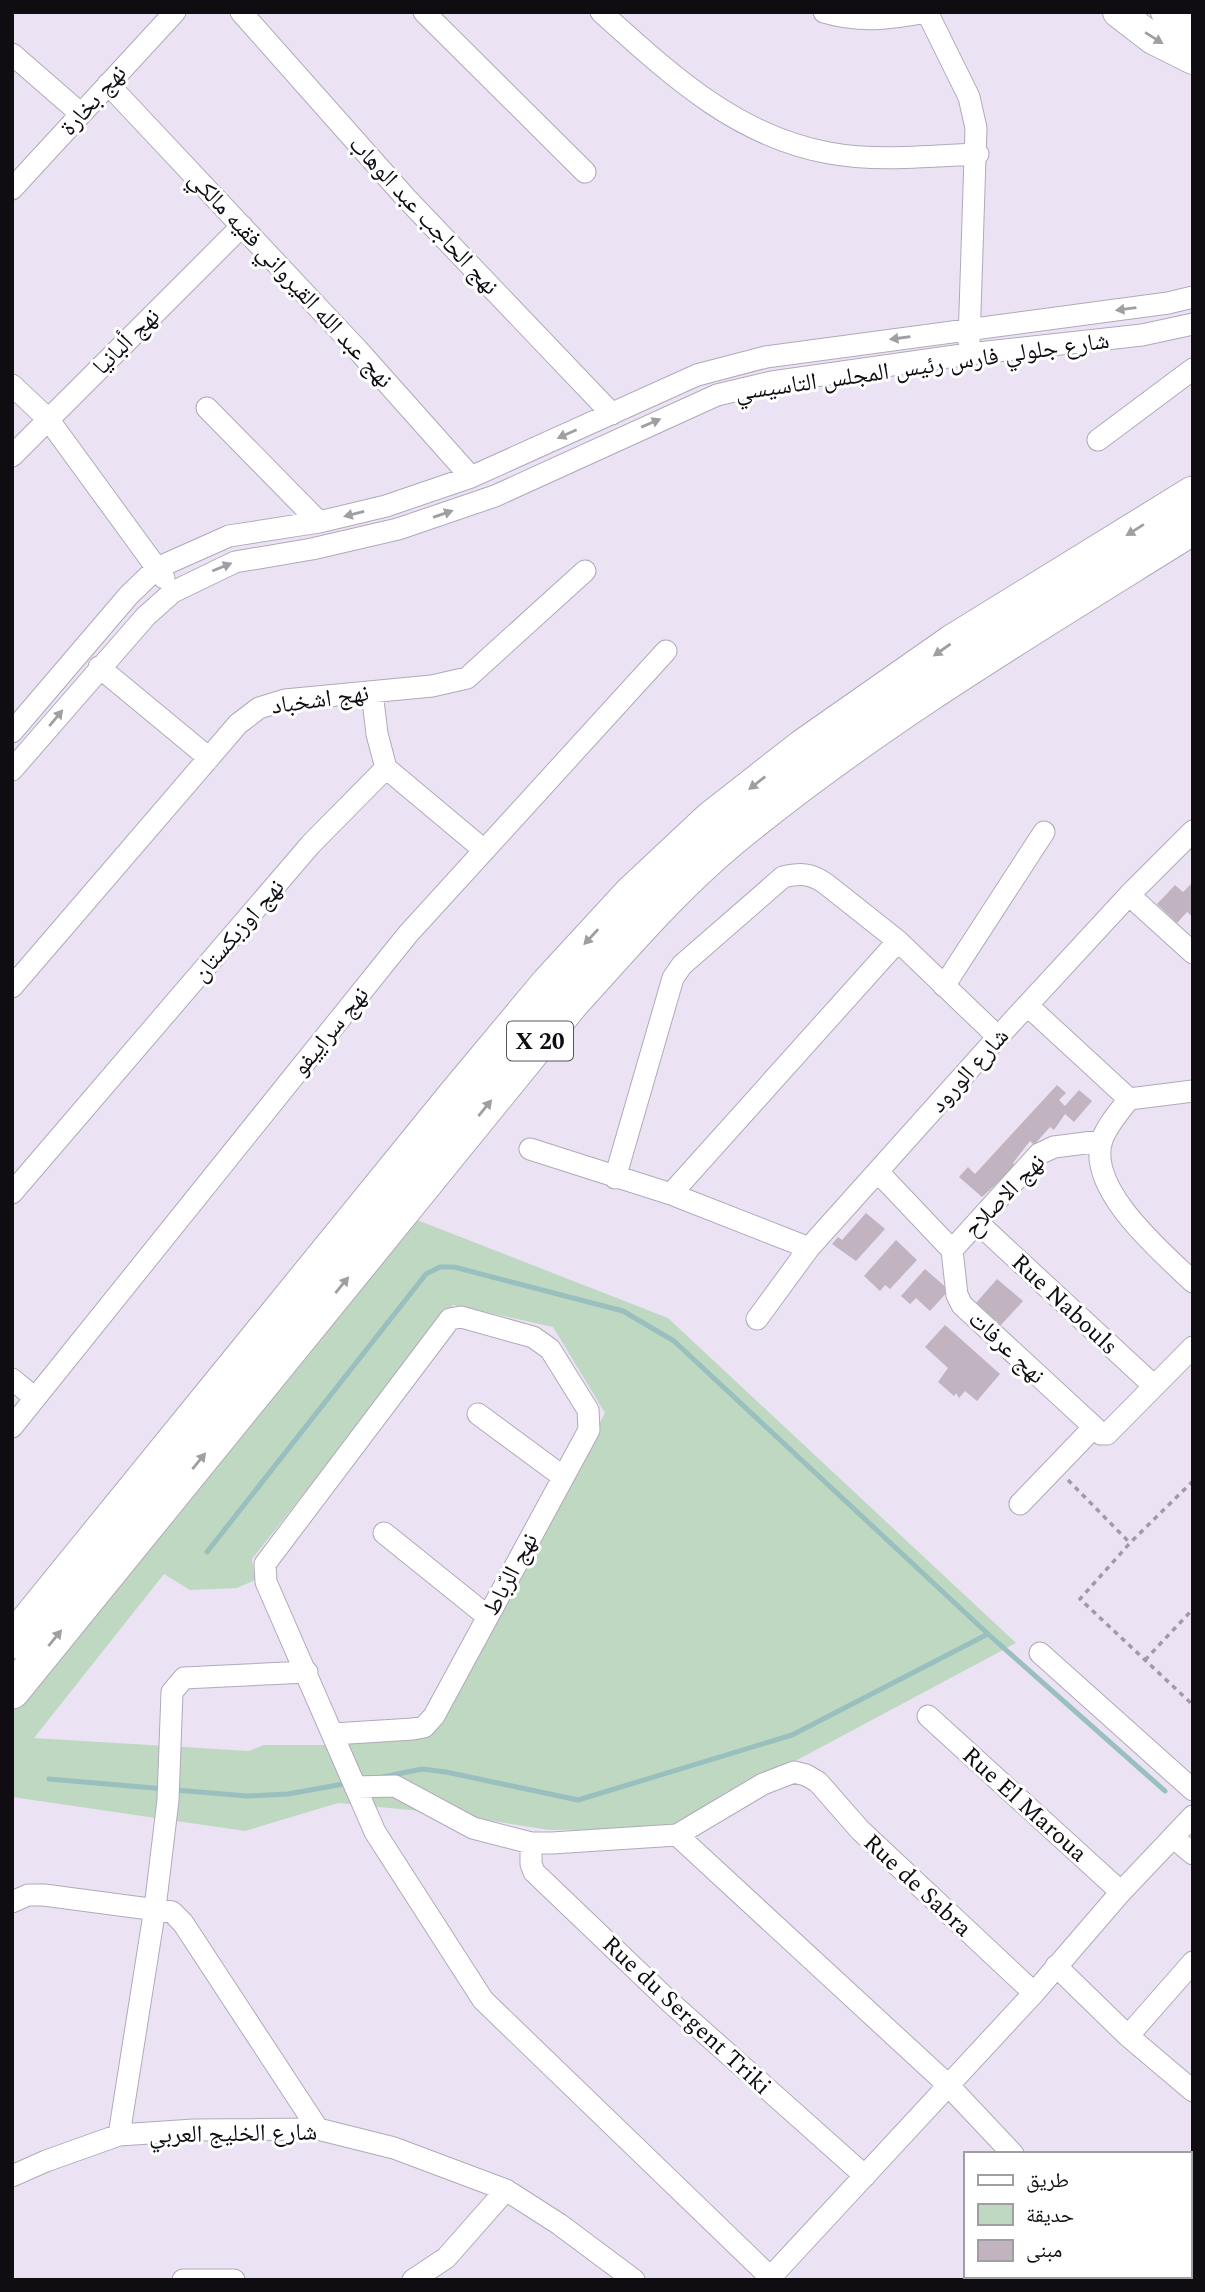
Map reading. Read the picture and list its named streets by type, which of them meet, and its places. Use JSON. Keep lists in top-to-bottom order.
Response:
{
  "streets": {
    "highway": ["X 20"],
    "street": [
      "نهج بخارة",
      "نهج الحاجب عبد الوهاب",
      "نهج عبد الله القيرواني فقيه مالكي",
      "نهج ألبانيا",
      "شارع جلولي فارس رئيس المجلس التاسيسي",
      "نهج اشخباد",
      "نهج اوزبكستان",
      "نهج سراييفو",
      "شارع الورود",
      "نهج الاصلاح",
      "Rue Nabouls",
      "نهج عرفات",
      "نهج الرّباط",
      "Rue El Maroua",
      "Rue de Sabra",
      "Rue du Sergent Triki",
      "شارع الخليج العربي"
    ]
  },
  "crossings": [
    ["نهج بخارة", "نهج عبد الله القيرواني فقيه مالكي"],
    ["نهج الحاجب عبد الوهاب", "شارع جلولي فارس رئيس المجلس التاسيسي"],
    ["نهج عبد الله القيرواني فقيه مالكي", "نهج ألبانيا"],
    ["نهج عبد الله القيرواني فقيه مالكي", "شارع جلولي فارس رئيس المجلس التاسيسي"],
    ["نهج الاصلاح", "Rue Nabouls"],
    ["نهج الاصلاح", "نهج عرفات"]
  ],
  "legend": ["طريق", "حديقة", "مبنى"]
}
